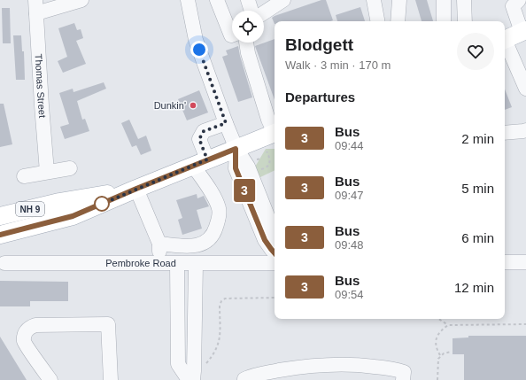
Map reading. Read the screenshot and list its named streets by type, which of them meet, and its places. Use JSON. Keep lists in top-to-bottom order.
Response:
{
  "streets": {
    "main road": ["NH 9"],
    "street": ["Thomas Street", "Pembroke Road"]
  },
  "places": ["Dunkin'"],
  "lines": ["bus line 3"],
  "page": {
    "on_map": "3",
    "heading": [
      ["Blodgett", "Walk · 3 min · 170 m"],
      "Departures"
    ],
    "list": [
      {
        "mark": "3",
        "name": "Bus",
        "note": "09:44",
        "value": "2 min"
      },
      {
        "mark": "3",
        "name": "Bus",
        "note": "09:47",
        "value": "5 min"
      },
      {
        "mark": "3",
        "name": "Bus",
        "note": "09:48",
        "value": "6 min"
      },
      {
        "mark": "3",
        "name": "Bus",
        "note": "09:54",
        "value": "12 min"
      }
    ]
  }
}
